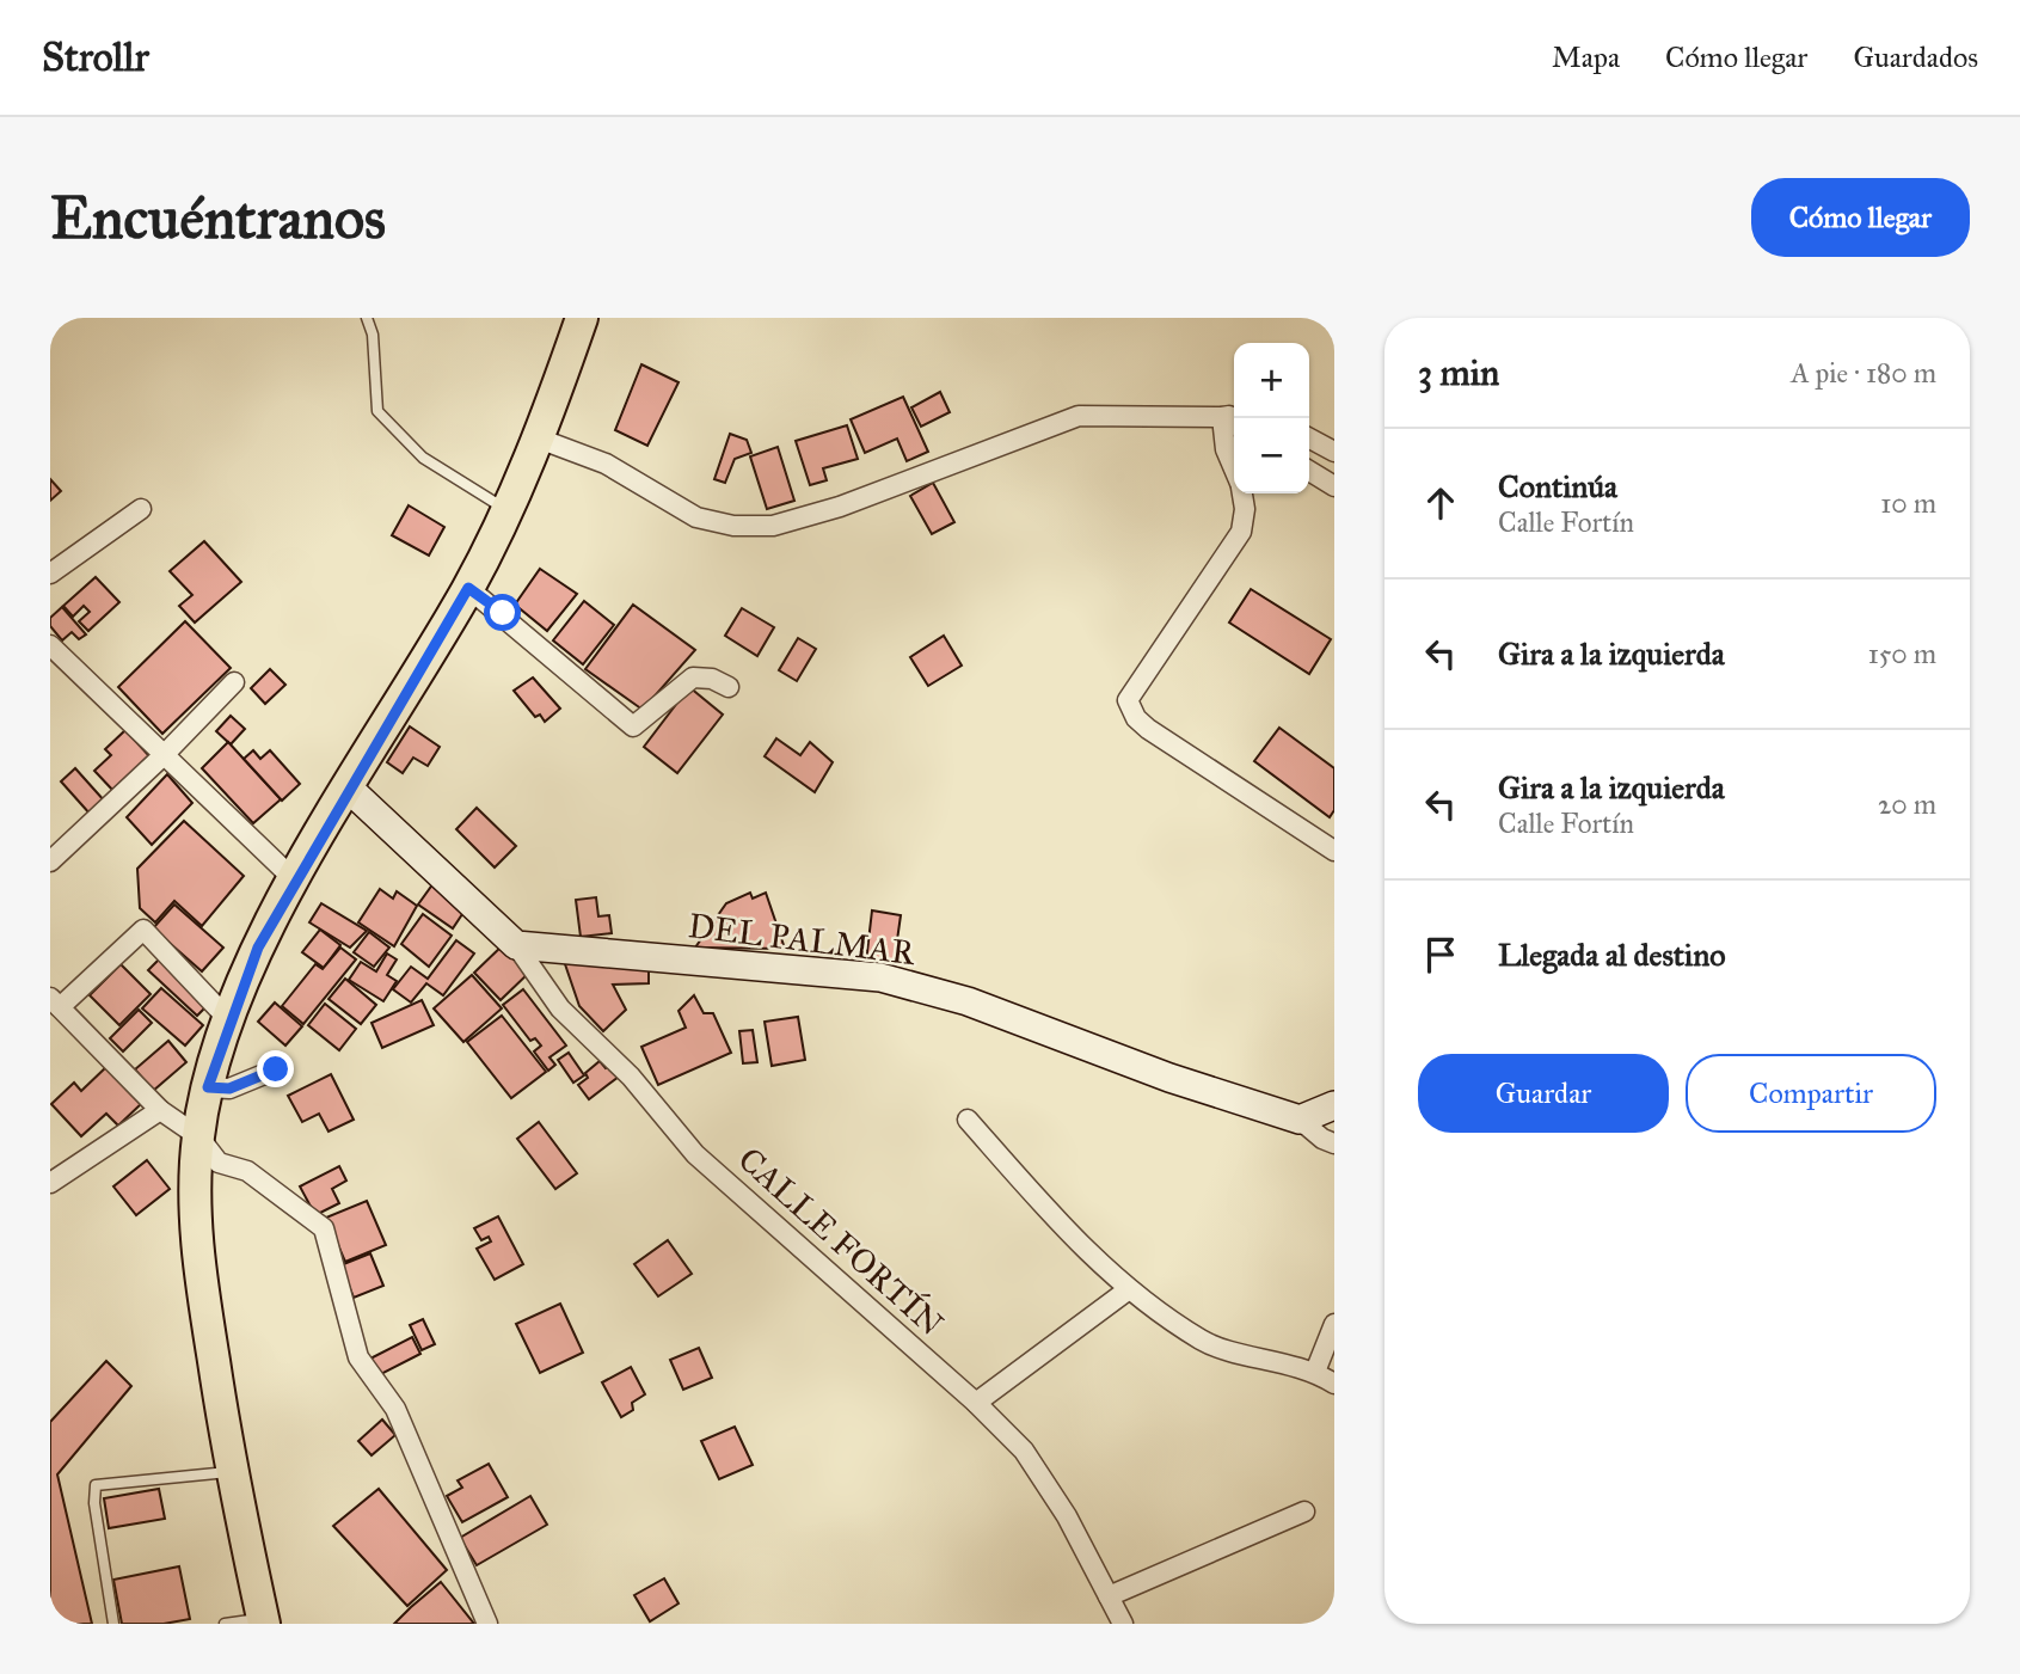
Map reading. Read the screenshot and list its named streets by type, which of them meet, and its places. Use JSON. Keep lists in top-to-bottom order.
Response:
{
  "streets": {
    "street": ["DEL PALMAR", "CALLE FORTÍN"]
  },
  "crossings": [
    ["DEL PALMAR", "CALLE FORTÍN"]
  ],
  "page": {
    "header": "Strollr",
    "nav": ["Mapa", "Cómo llegar", "Guardados"],
    "buttons": [
      "Cómo llegar",
      ["Guardar", "Compartir"]
    ],
    "title": "Encuéntranos",
    "heading": ["3 min", "A pie · 180 m"],
    "map_buttons": ["+", "−"],
    "list": [
      ["Continúa", "Calle Fortín", "10 m"],
      ["Gira a la izquierda", "150 m"],
      ["Gira a la izquierda", "Calle Fortín", "20 m"],
      "Llegada al destino"
    ]
  }
}
